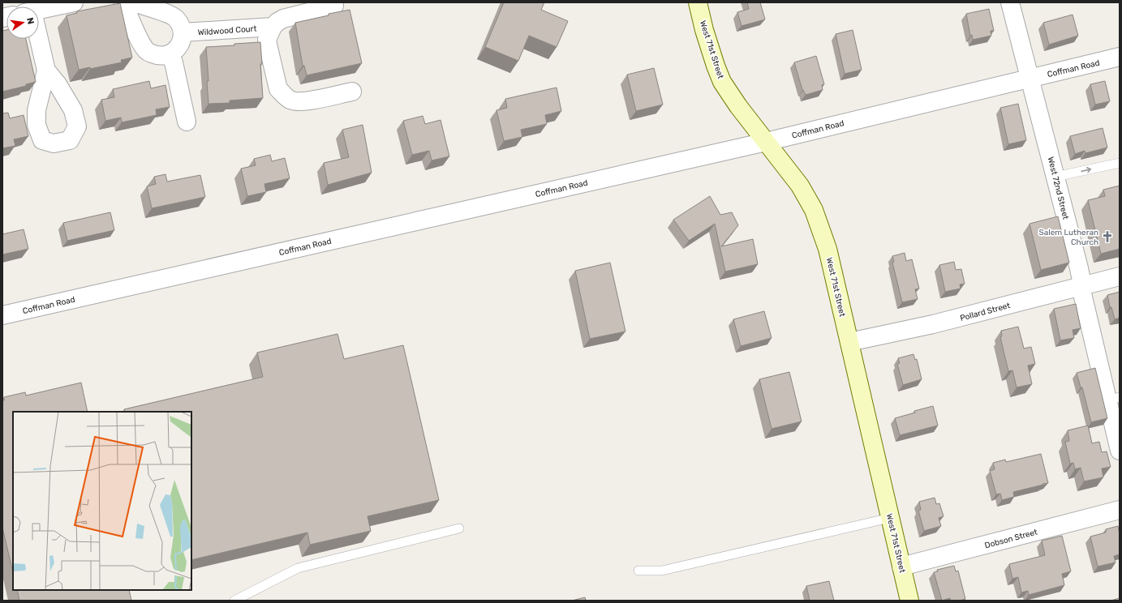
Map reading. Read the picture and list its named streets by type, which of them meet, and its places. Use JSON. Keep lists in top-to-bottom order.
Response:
{
  "streets": {
    "main road": ["West 71st Street"],
    "street": [
      "Wildwood Court",
      "Coffman Road",
      "West 72nd Street",
      "Pollard Street",
      "Dobson Street"
    ]
  },
  "crossings": [
    ["West 71st Street", "Coffman Road"],
    ["West 71st Street", "Pollard Street"],
    ["West 71st Street", "Dobson Street"],
    ["Coffman Road", "West 72nd Street"],
    ["West 72nd Street", "Pollard Street"]
  ],
  "places": {
    "church": ["Salem Lutheran Church"]
  },
  "north": "right"
}
